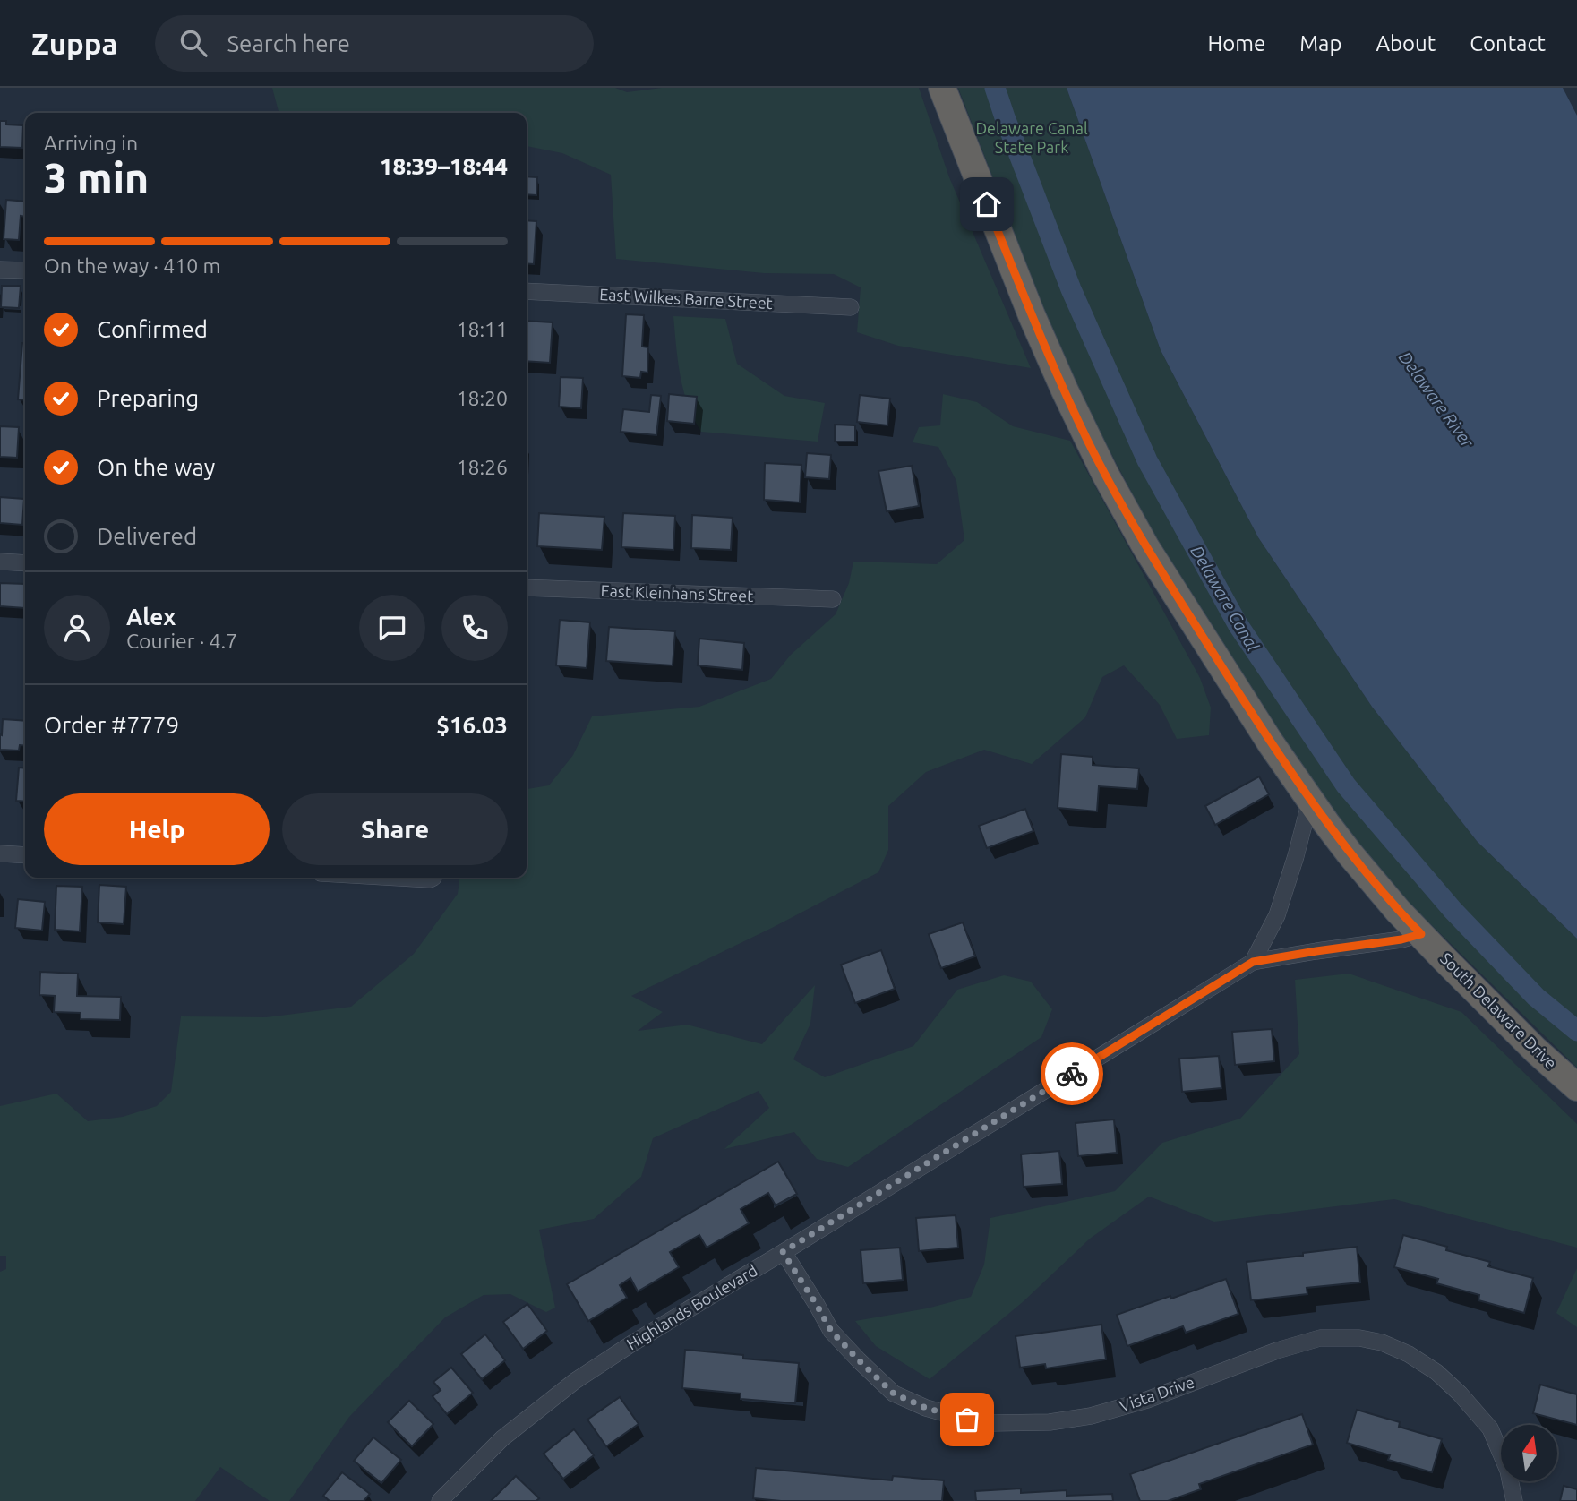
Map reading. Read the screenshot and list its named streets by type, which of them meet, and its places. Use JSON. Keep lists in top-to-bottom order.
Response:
{
  "streets": {
    "highway": ["South Delaware Drive"],
    "street": [
      "East Wilkes Barre Street",
      "East Kleinhans Street",
      "Highlands Boulevard",
      "Vista Drive"
    ]
  },
  "crossings": [
    ["South Delaware Drive", "Highlands Boulevard"],
    ["Highlands Boulevard", "Vista Drive"]
  ],
  "water": ["Delaware River", "Delaware Canal"],
  "parks": ["Delaware Canal State Park"],
  "north": "top",
  "page": {
    "header": "Zuppa",
    "search": "Search here",
    "nav": [
      "Home",
      "Map",
      "About",
      "Contact"
    ],
    "heading": ["3 min", "Arriving in", "18:39–18:44"],
    "panel": [
      "Alex",
      "Courier · 4.7",
      "Order #7779",
      "$16.03"
    ],
    "bar": "On the way · 410 m",
    "list": [
      ["Confirmed", "18:11"],
      ["Preparing", "18:20"],
      ["On the way", "18:26"],
      "Delivered"
    ],
    "buttons": ["Help", "Share"]
  }
}
